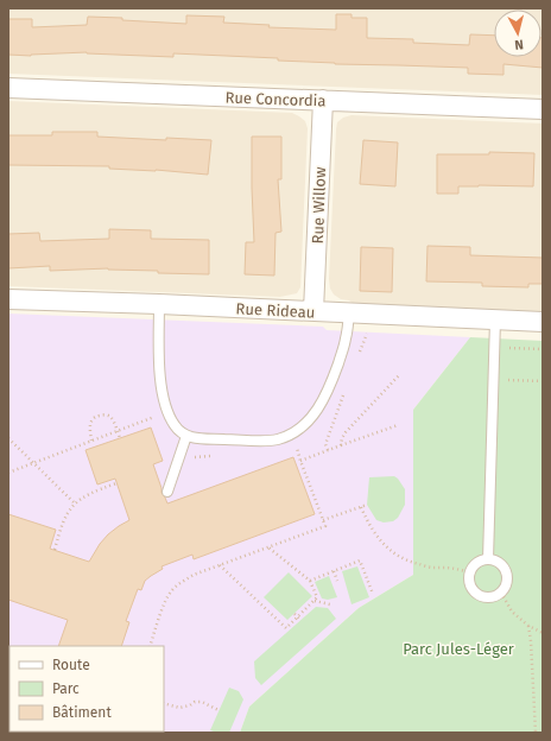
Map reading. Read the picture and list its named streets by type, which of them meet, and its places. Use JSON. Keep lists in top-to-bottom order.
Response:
{
  "streets": {
    "street": ["Rue Concordia", "Rue Willow", "Rue Rideau"]
  },
  "crossings": [
    ["Rue Concordia", "Rue Willow"],
    ["Rue Willow", "Rue Rideau"]
  ],
  "parks": ["Parc Jules-Léger"],
  "legend": ["Route", "Parc", "Bâtiment"],
  "north": "bottom"
}
